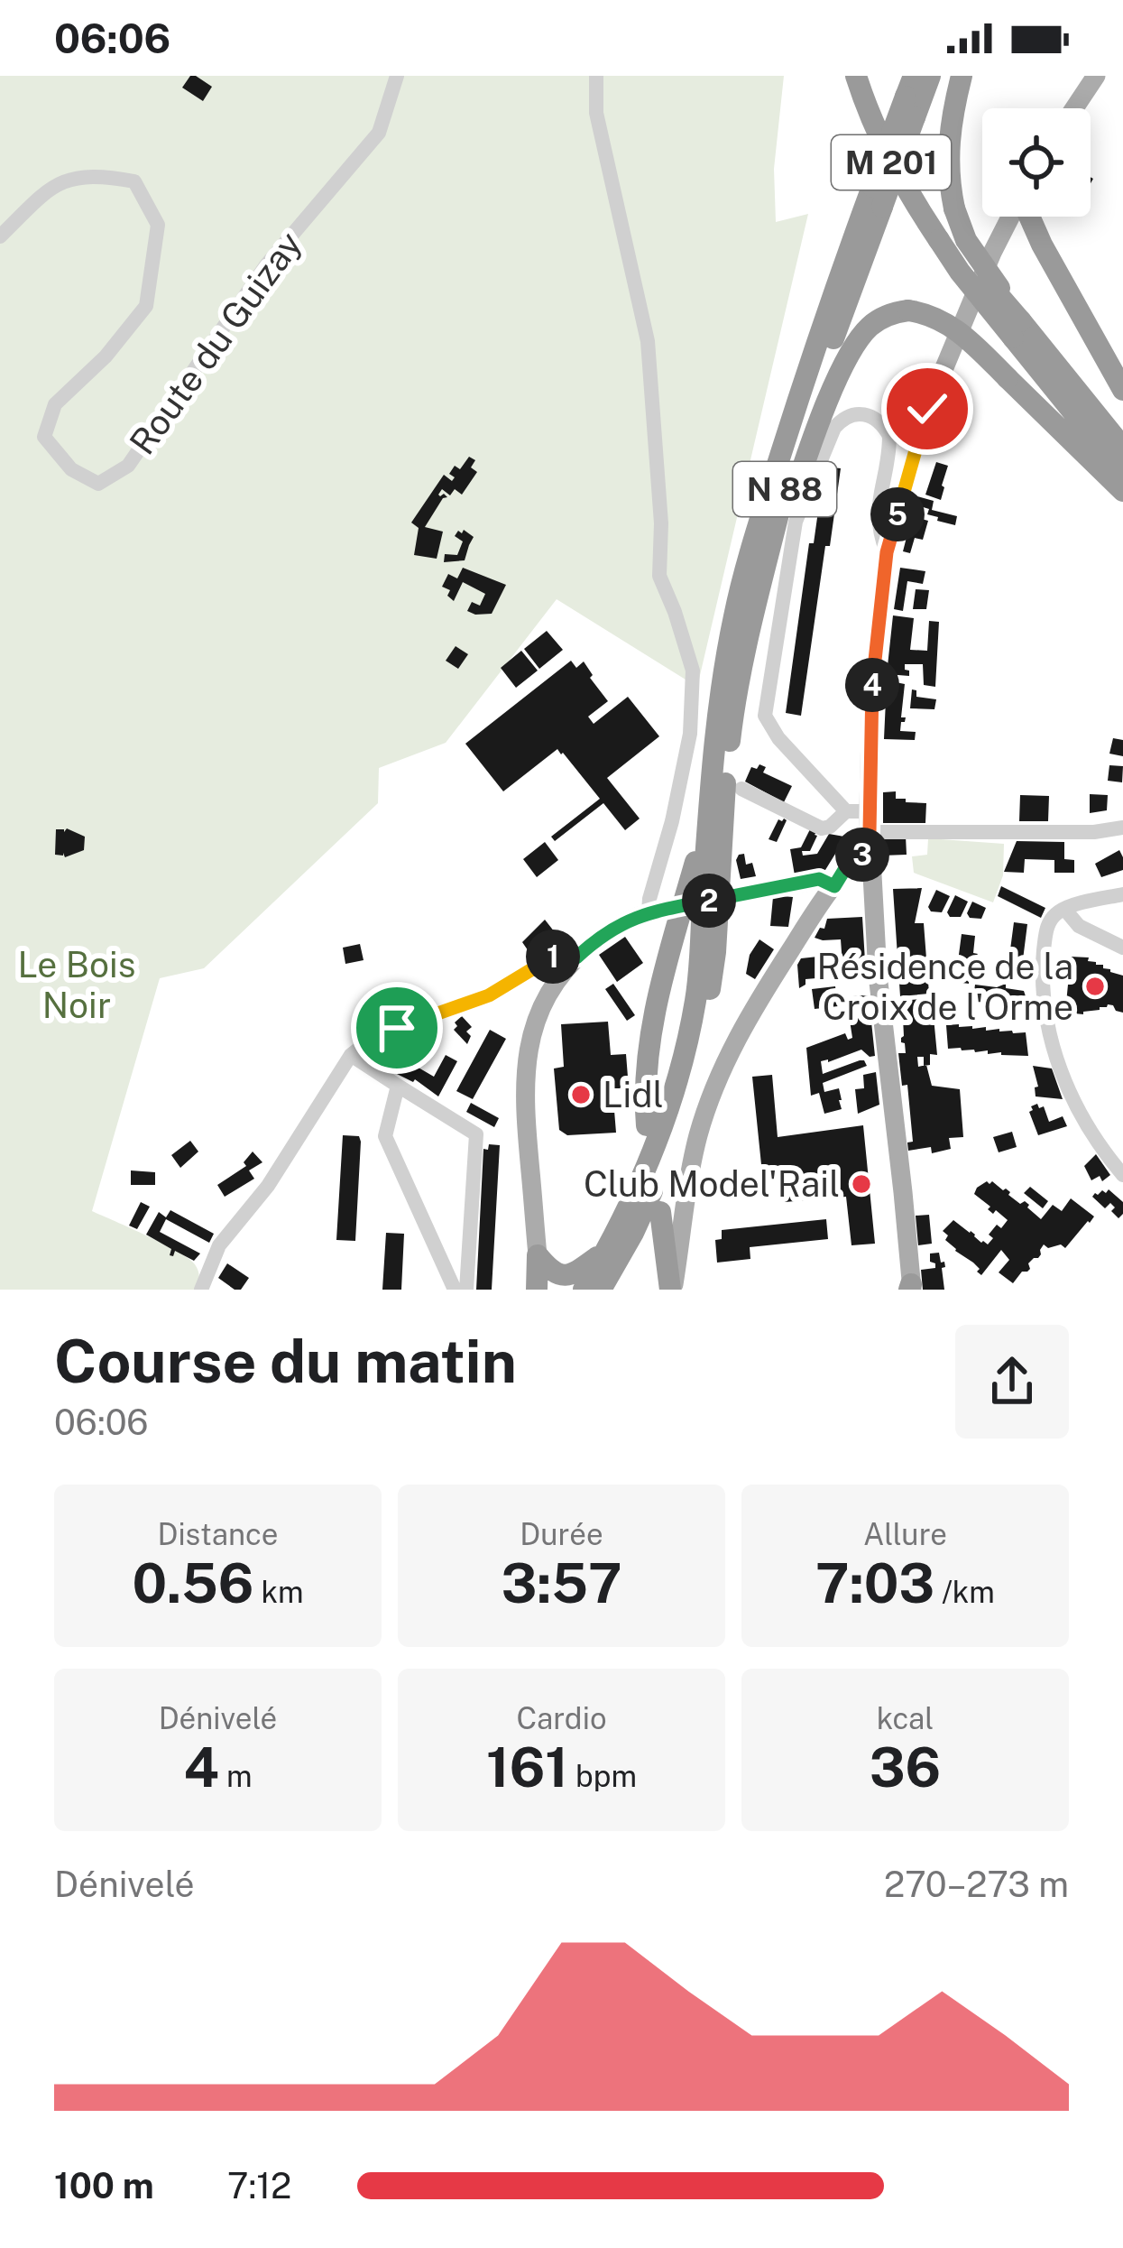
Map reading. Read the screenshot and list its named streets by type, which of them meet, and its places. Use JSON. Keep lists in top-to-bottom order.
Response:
{
  "streets": {
    "highway": ["M 201", "N 88"],
    "street": ["Route du Guizay"]
  },
  "parks": ["Le Bois Noir"],
  "places": ["Résidence de la Croix de l'Orme", "Lidl", "Club Model'Rail"],
  "page": {
    "status": "06:06",
    "pins": [
      "5",
      "4",
      "3",
      "2",
      "1"
    ],
    "heading": ["Course du matin", "06:06"],
    "stats": [
      ["Distance", "0.56 km"],
      ["Durée", "3:57"],
      ["Allure", "7:03 /km"],
      ["Dénivelé", "4 m"],
      ["Cardio", "161 bpm"],
      ["kcal", "36"]
    ],
    "chart": ["Dénivelé", "270–273 m"],
    "list": [
      {
        "name": "100 m",
        "note": "7:12"
      }
    ]
  }
}
